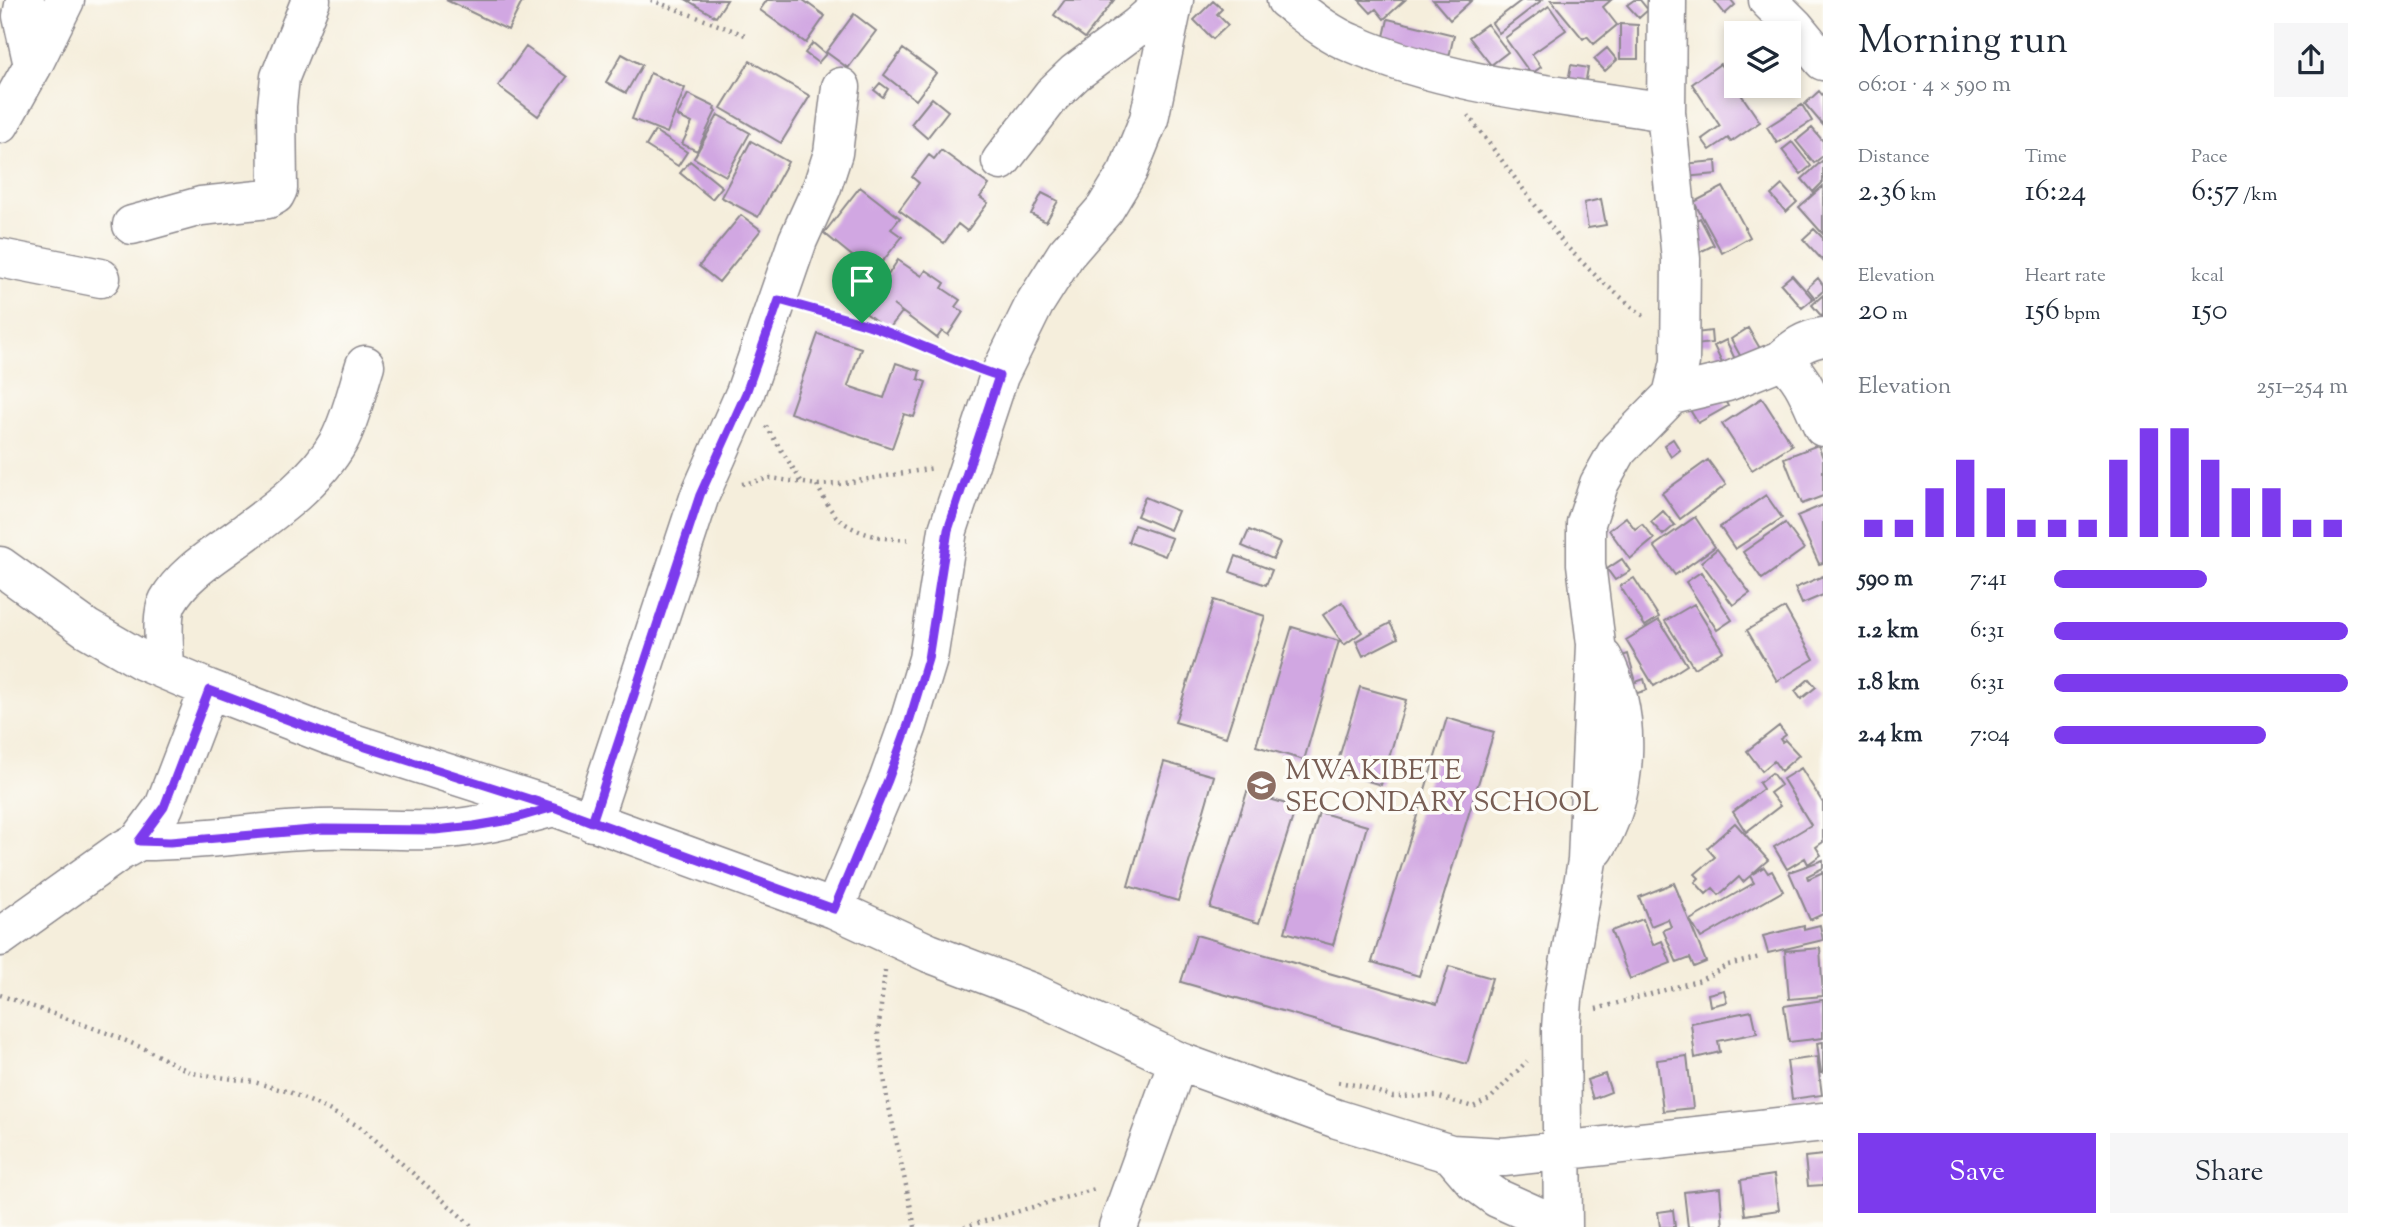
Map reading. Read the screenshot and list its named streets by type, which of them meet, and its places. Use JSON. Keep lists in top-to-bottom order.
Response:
{
  "places": {
    "school or university": ["MWAKIBETE SECONDARY SCHOOL"]
  },
  "page": {
    "heading": ["Morning run", "06:01 · 4 × 590 m"],
    "stats": [
      ["Distance", "2.36 km"],
      ["Time", "16:24"],
      ["Pace", "6:57 /km"],
      ["Elevation", "20 m"],
      ["Heart rate", "156 bpm"],
      ["kcal", "150"]
    ],
    "chart": ["Elevation", "251–254 m"],
    "list": [
      {
        "name": "590 m",
        "note": "7:41"
      },
      {
        "name": "1.2 km",
        "note": "6:31"
      },
      {
        "name": "1.8 km",
        "note": "6:31"
      },
      {
        "name": "2.4 km",
        "note": "7:04"
      }
    ],
    "buttons": ["Save", "Share"]
  }
}
